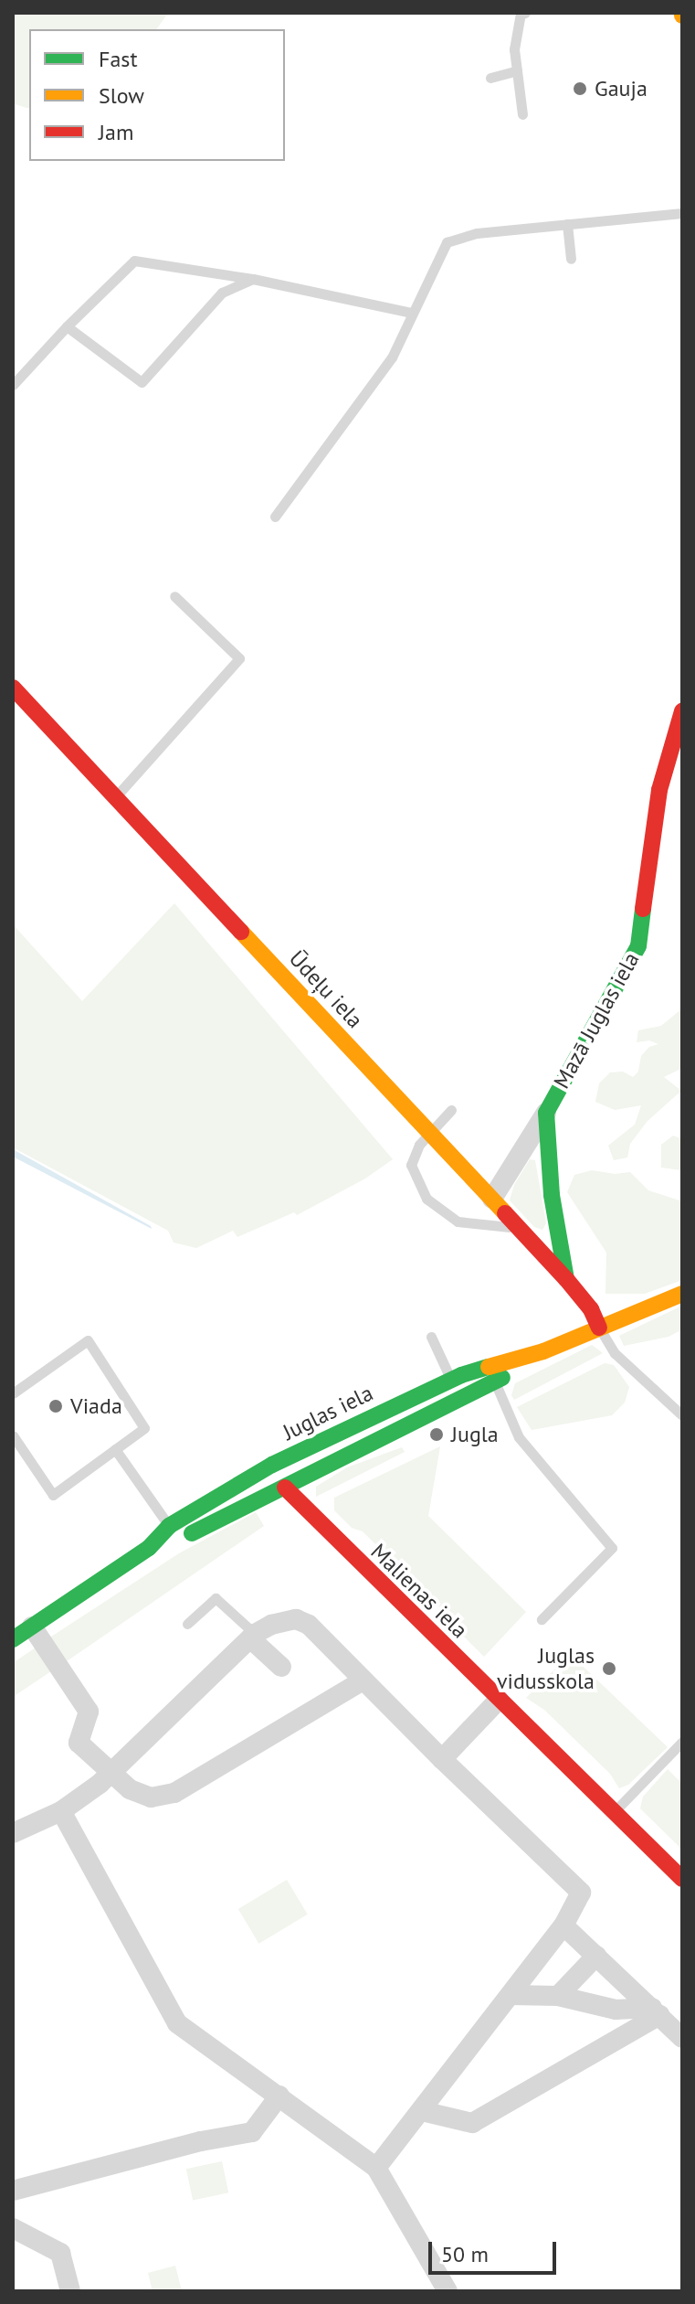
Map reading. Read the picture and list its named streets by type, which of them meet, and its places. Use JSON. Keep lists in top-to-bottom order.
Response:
{
  "streets": {
    "street": [
      "Ūdeļu iela",
      "Mazā Juglas iela",
      "Juglas iela",
      "Malienas iela"
    ]
  },
  "crossings": [
    ["Ūdeļu iela", "Mazā Juglas iela"],
    ["Ūdeļu iela", "Juglas iela"],
    ["Juglas iela", "Malienas iela"]
  ],
  "places": [
    "Gauja",
    "Viada",
    "Jugla",
    "Juglas vidusskola"
  ],
  "legend": ["Fast", "Slow", "Jam"],
  "scale_bar": "50 m"
}
